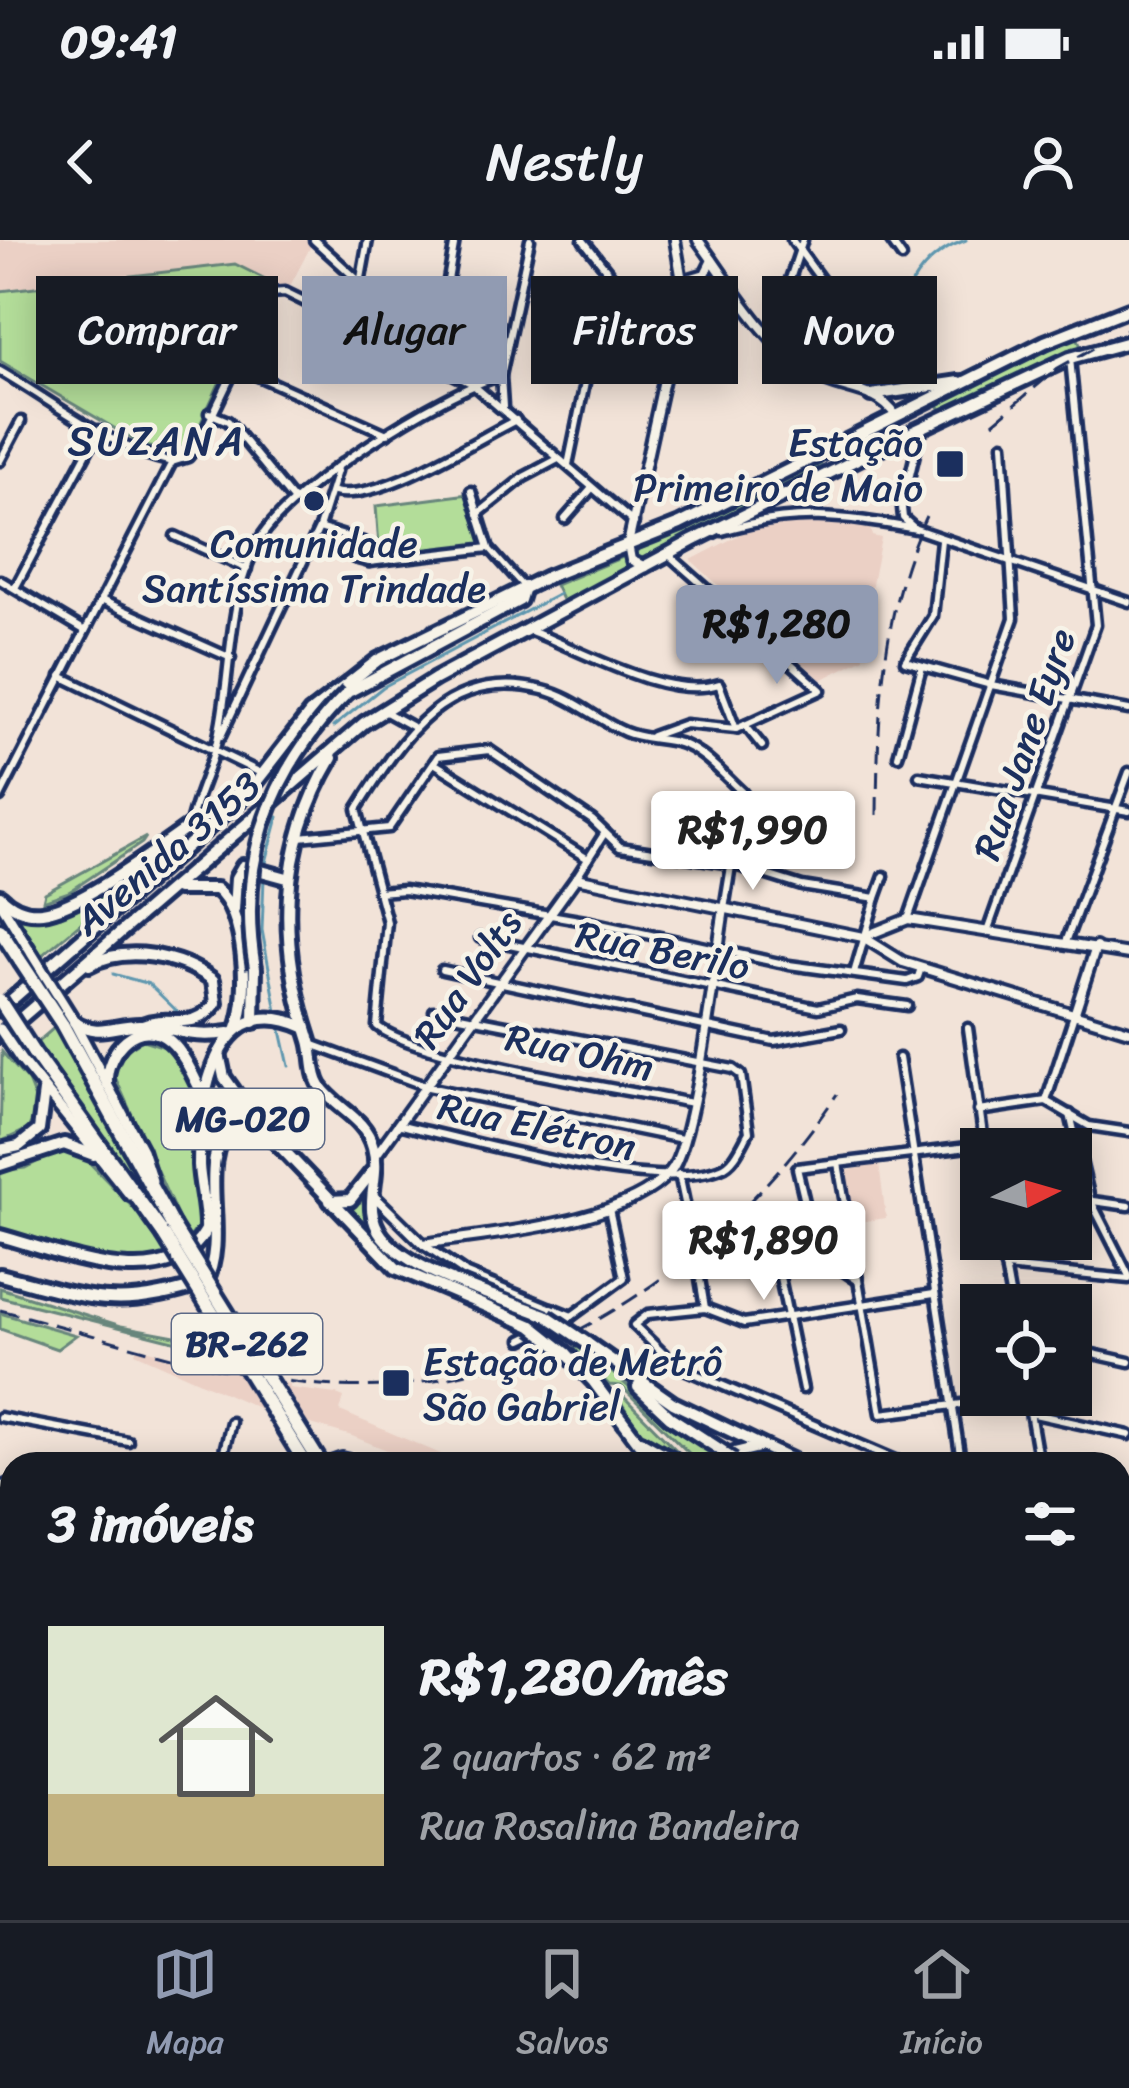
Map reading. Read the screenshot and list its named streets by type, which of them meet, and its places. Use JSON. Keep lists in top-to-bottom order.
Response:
{
  "streets": {
    "highway": ["Avenida 3153", "MG-020", "BR-262"],
    "street": [
      "Rua Jane Eyre",
      "Rua Berilo",
      "Rua Volts",
      "Rua Ohm",
      "Rua Elétron"
    ]
  },
  "crossings": [
    ["Avenida 3153", "BR-262"],
    ["Rua Berilo", "Rua Volts"],
    ["Rua Volts", "Rua Ohm"],
    ["Rua Volts", "MG-020"],
    ["Rua Volts", "Rua Elétron"]
  ],
  "districts": ["SUZANA"],
  "places": {
    "transit": ["Estação Primeiro de Maio", "Estação de Metrô São Gabriel"],
    "other": ["Comunidade Santíssima Trindade"]
  },
  "north": "right",
  "page": {
    "status": "09:41",
    "header": "Nestly",
    "chip": [
      "Comprar",
      "Alugar",
      "Filtros",
      "Novo"
    ],
    "price": ["R$1,280", "R$1,990", "R$1,890"],
    "heading": "3 imóveis",
    "list": [
      {
        "name": "R$1,280/mês",
        "note": "2 quartos · 62 m² · Rua Rosalina Bandeira"
      }
    ],
    "tabs": ["Mapa", "Salvos", "Início"]
  }
}
